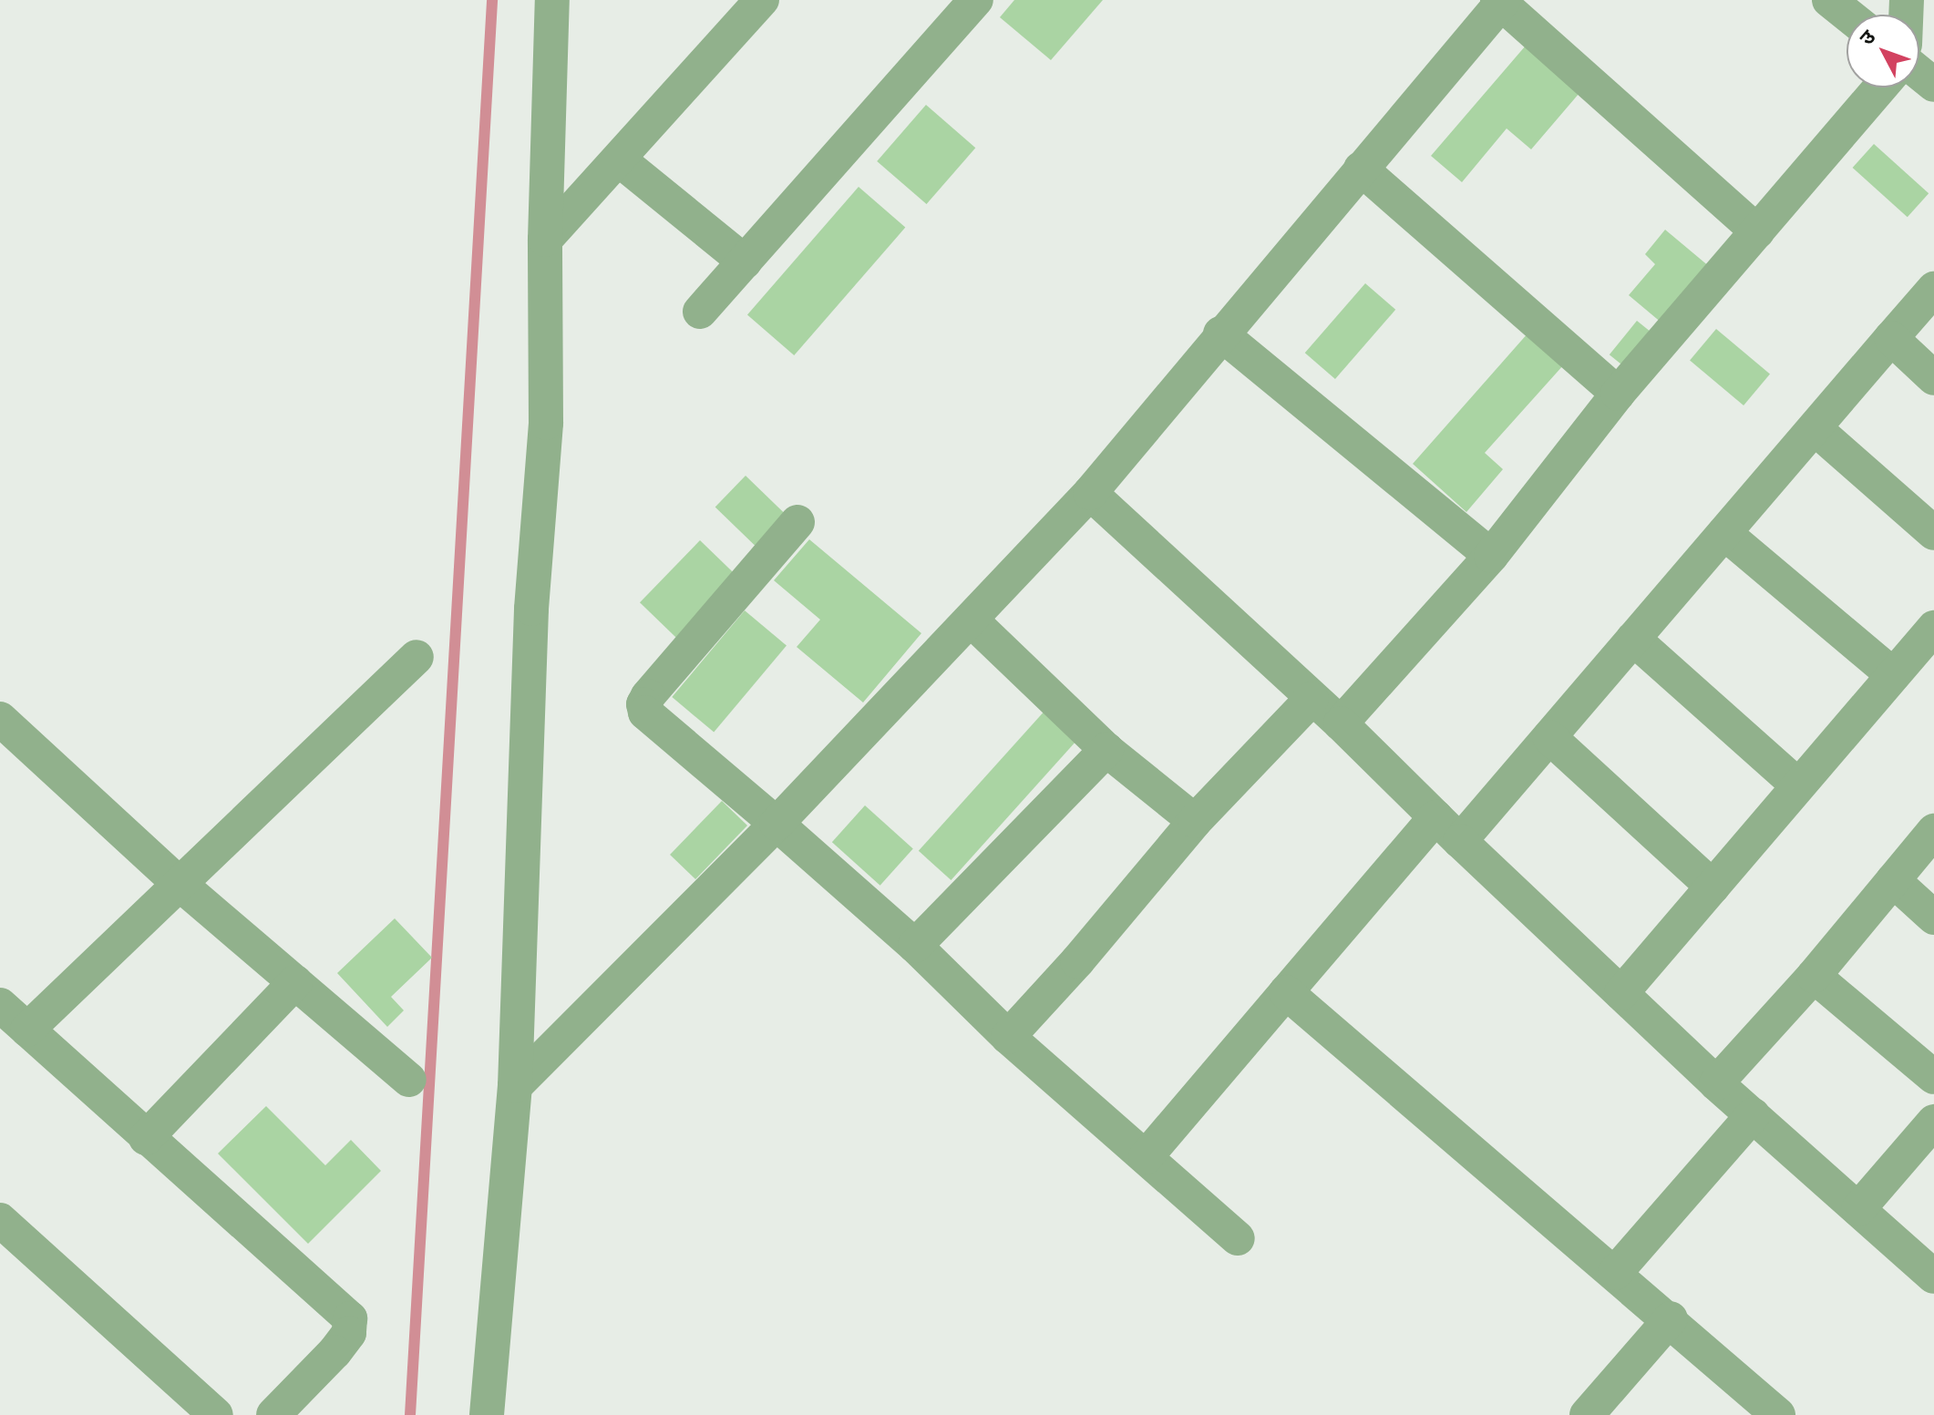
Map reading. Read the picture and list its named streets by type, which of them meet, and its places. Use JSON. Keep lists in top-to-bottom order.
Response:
{
  "north": "top left"
}
